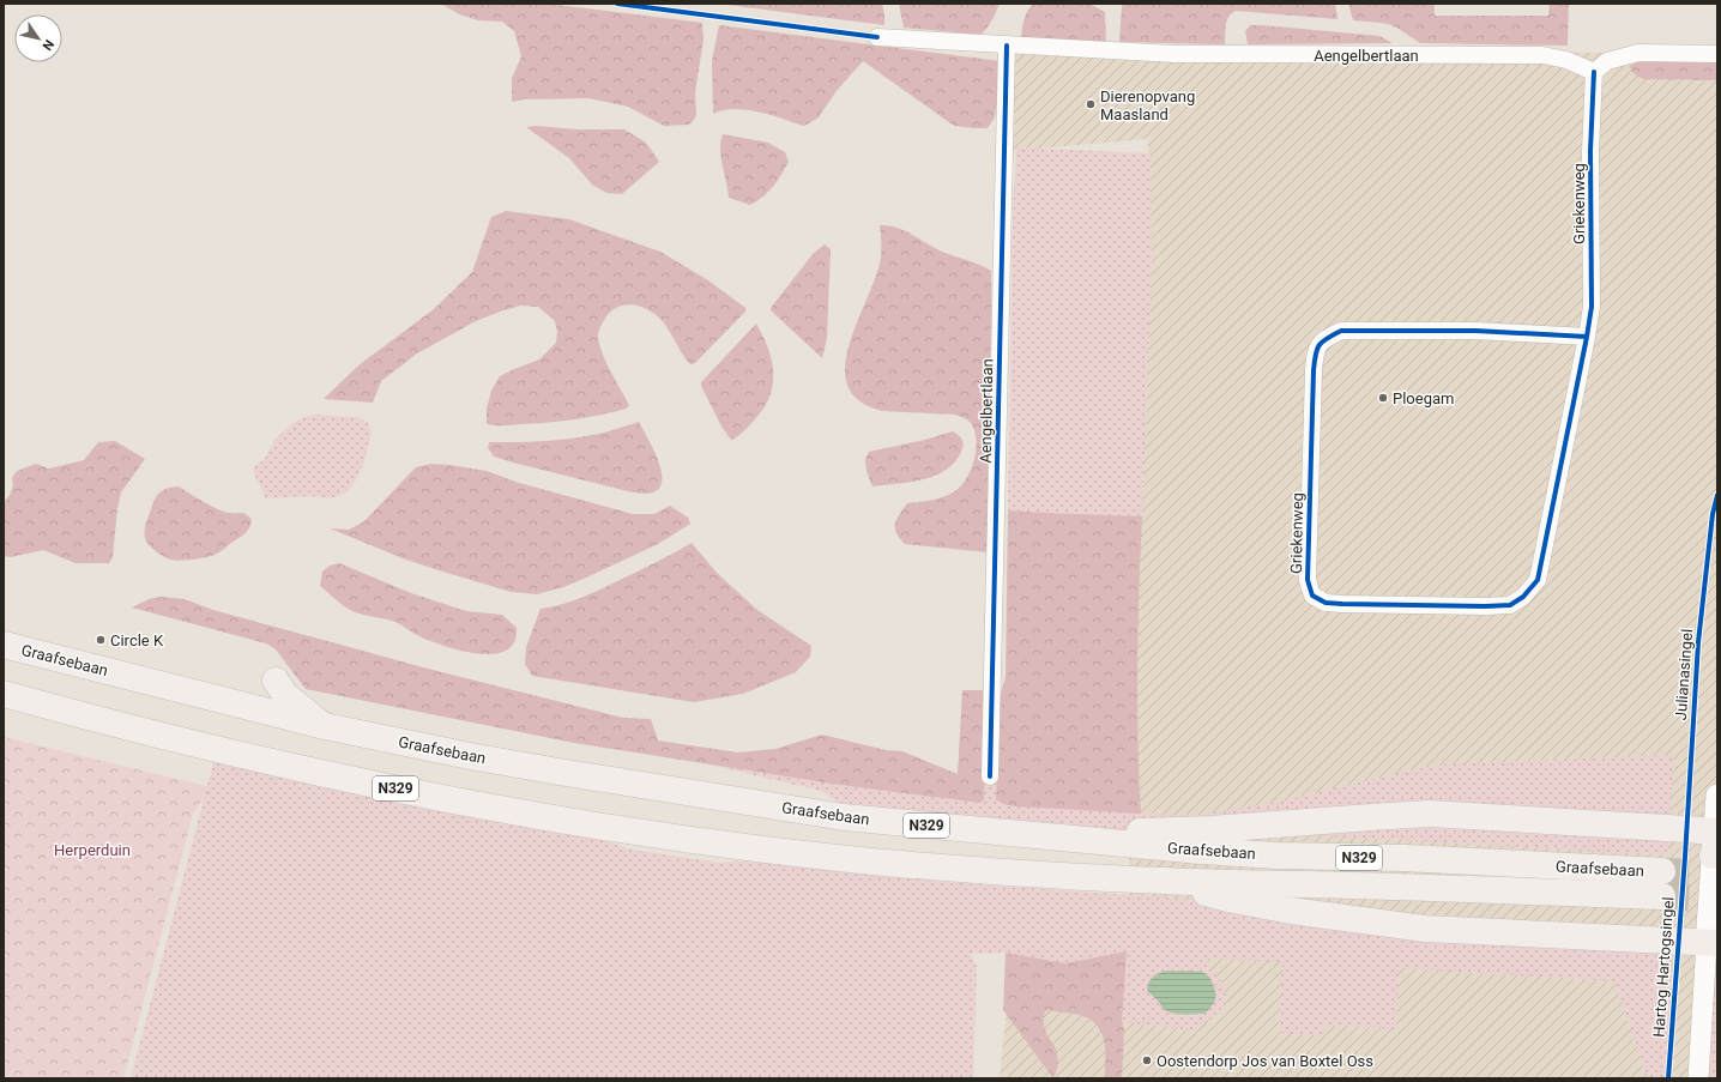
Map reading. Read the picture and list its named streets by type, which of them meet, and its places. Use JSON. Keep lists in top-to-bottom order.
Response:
{
  "streets": {
    "main road": ["Graafsebaan", "N329"],
    "street": ["Aengelbertlaan", "Griekenweg"],
    "cycle path": ["Julianasingel"]
  },
  "crossings": [
    ["Aengelbertlaan", "Griekenweg"],
    ["Graafsebaan", "N329"]
  ],
  "parks": ["Herperduin"],
  "places": [
    "Dierenopvang Maasland",
    "Ploegam",
    "Circle K",
    "Oostendorp Jos van Boxtel Oss"
  ],
  "north": "bottom right"
}
